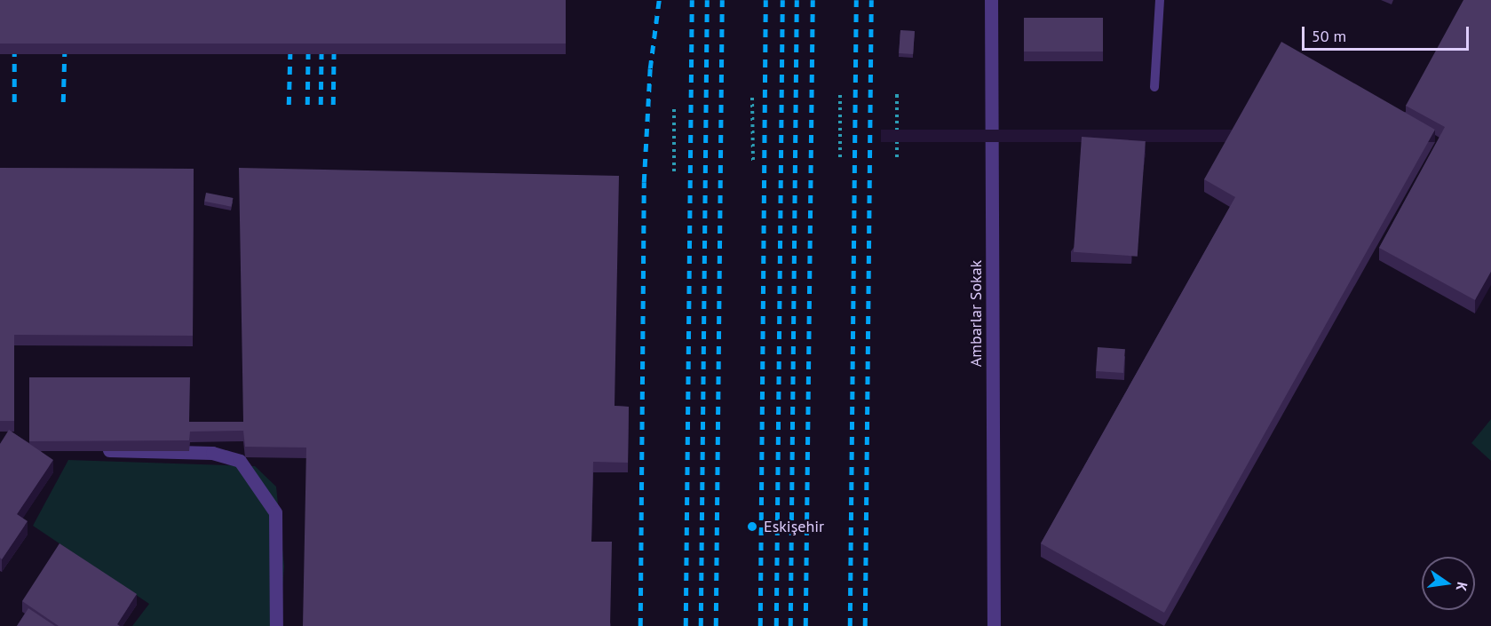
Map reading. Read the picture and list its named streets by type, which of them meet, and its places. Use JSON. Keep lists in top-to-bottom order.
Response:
{
  "streets": {
    "street": ["Ambarlar Sokak"]
  },
  "places": ["Eskişehir"],
  "scale_bar": "50 m",
  "north": "right"
}
